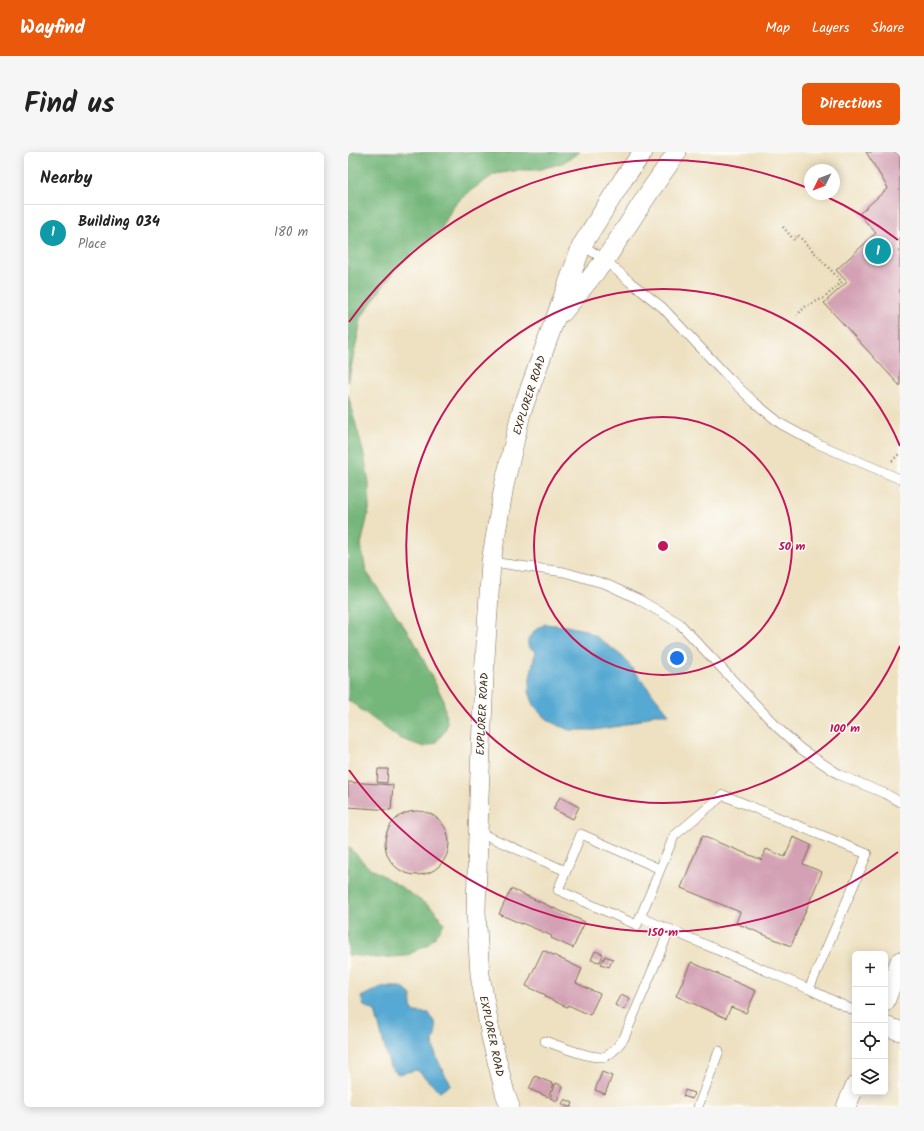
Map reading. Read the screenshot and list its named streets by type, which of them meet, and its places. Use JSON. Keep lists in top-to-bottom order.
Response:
{
  "streets": {
    "street": ["EXPLORER ROAD"]
  },
  "north": "bottom left",
  "page": {
    "header": "Wayfind",
    "nav": ["Map", "Layers", "Share"],
    "title": "Find us",
    "buttons": "Directions",
    "heading": "Nearby",
    "list": [
      {
        "mark": "1",
        "name": "Building 034",
        "note": "Place",
        "value": "180 m"
      }
    ],
    "pins": "1",
    "map_buttons": ["+", "−"]
  },
  "rings": ["50 m", "100 m", "150 m"]
}
